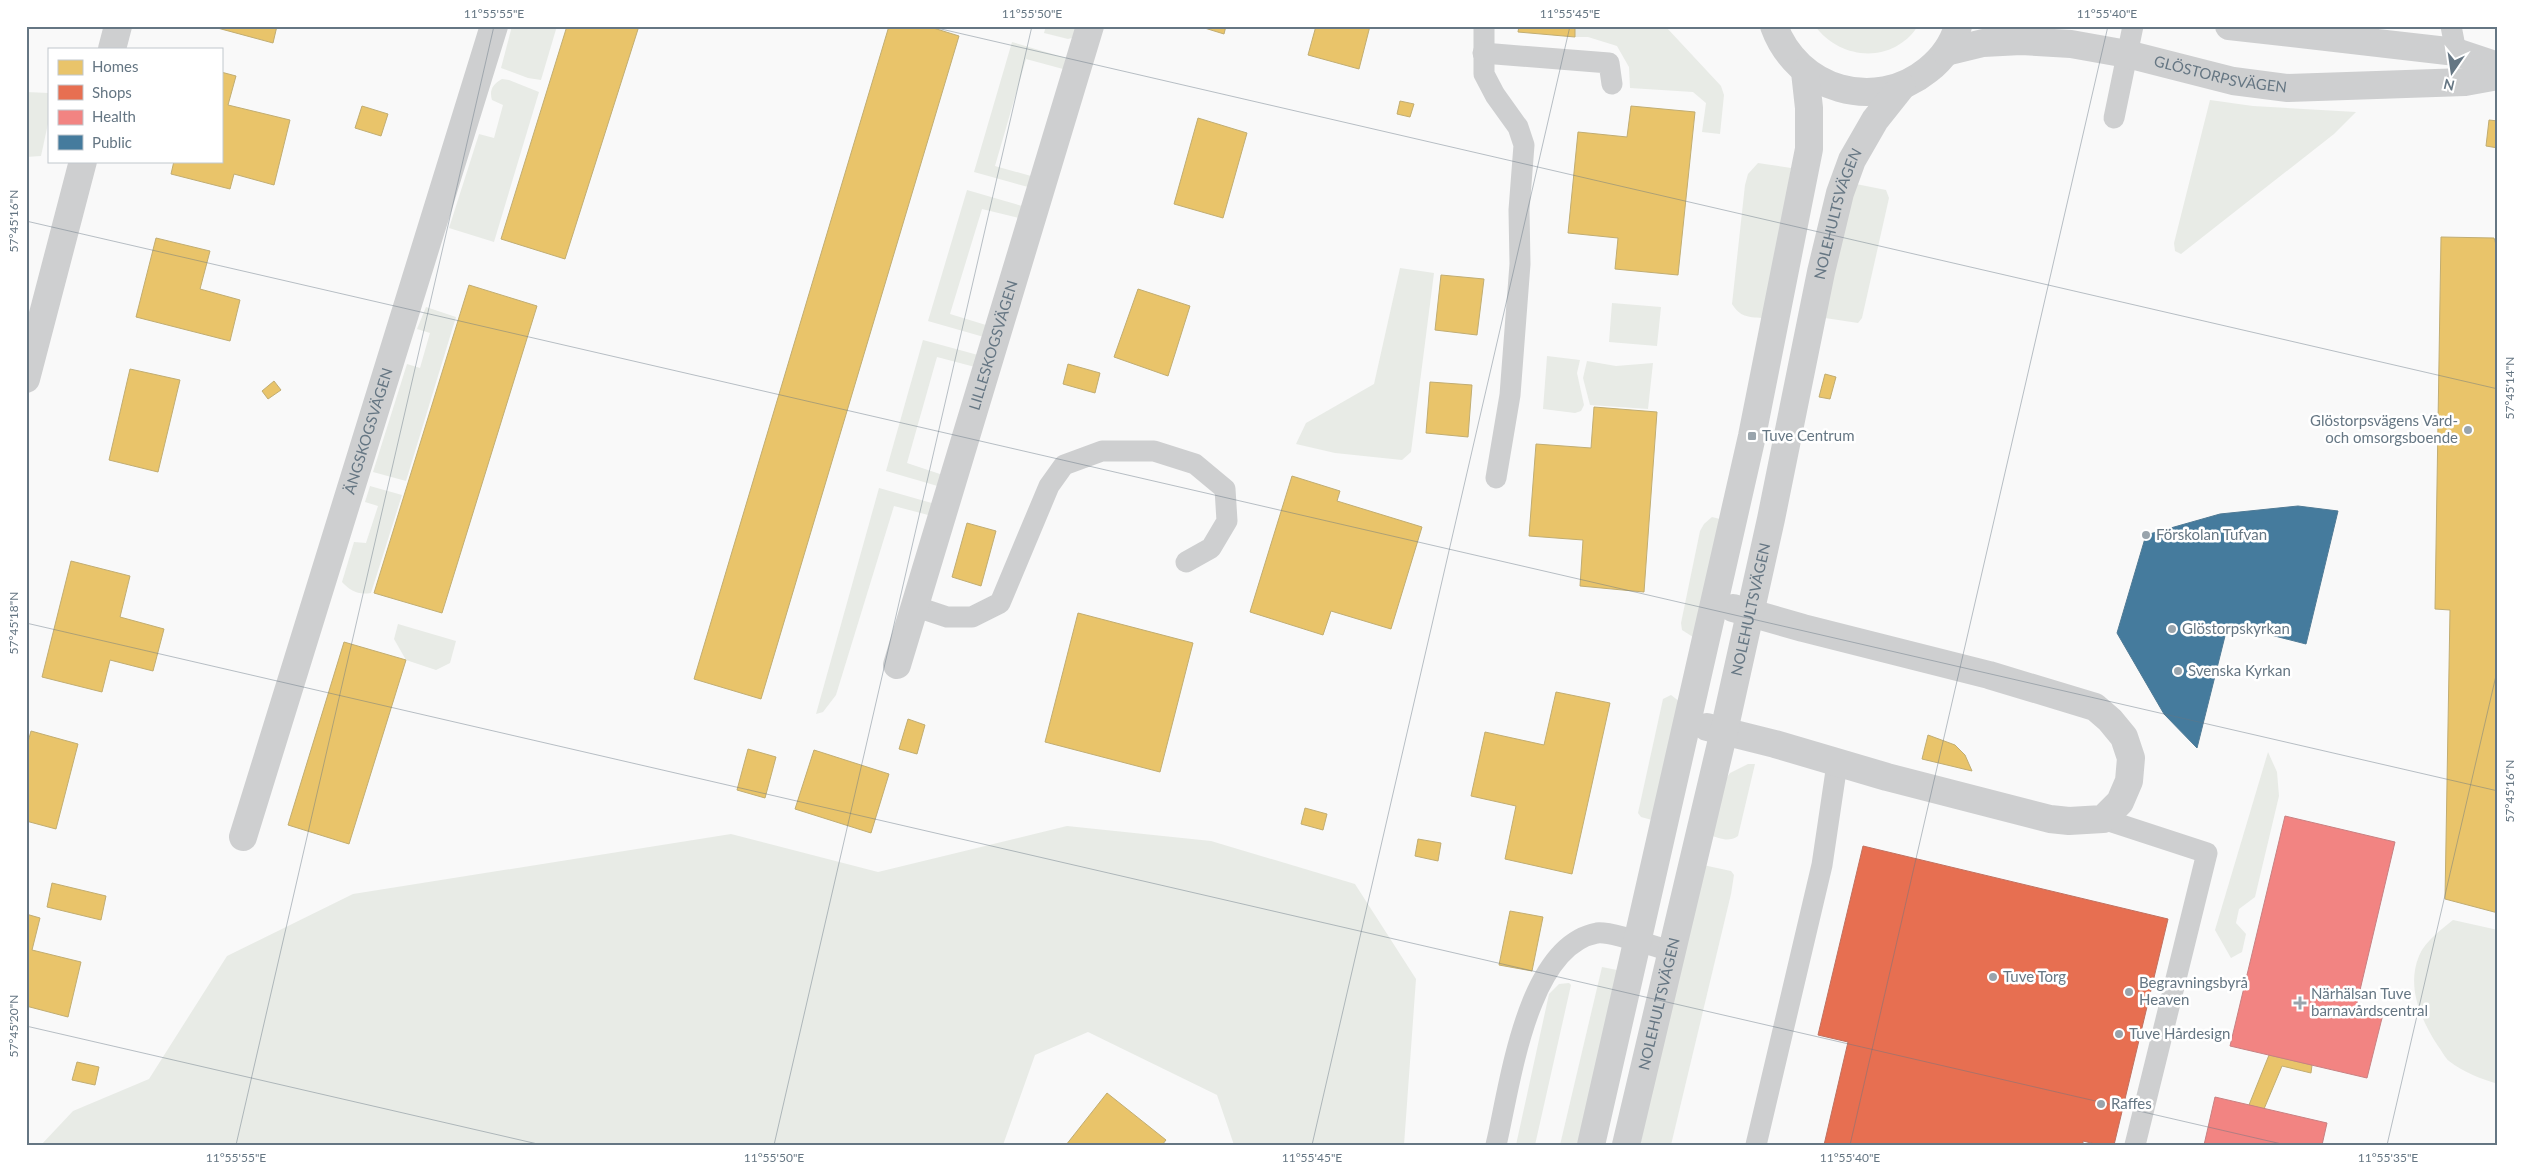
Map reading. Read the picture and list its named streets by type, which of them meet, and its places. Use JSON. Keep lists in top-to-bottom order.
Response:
{
  "streets": {
    "street": [
      "GLÖSTORPSVÄGEN",
      "NOLEHULTSVÄGEN",
      "LILLESKOGSVÄGEN",
      "ÄNGSKOGSVÄGEN"
    ]
  },
  "crossings": [
    ["GLÖSTORPSVÄGEN", "NOLEHULTSVÄGEN"]
  ],
  "places": {
    "other": [
      "Glöstorpsvägens Vård- och omsorgsboende",
      "Förskolan Tufvan",
      "Glöstorpskyrkan",
      "Svenska Kyrkan",
      "Tuve Torg",
      "Begravningsbyrå Heaven",
      "Tuve Hårdesign",
      "Raffes"
    ],
    "transit": ["Tuve Centrum"],
    "health": ["Närhälsan Tuve barnavårdscentral"]
  },
  "legend": [
    "Homes",
    "Shops",
    "Health",
    "Public"
  ],
  "north": "bottom",
  "coordinates": [
    "11°55'55\"E",
    "11°55'50\"E",
    "11°55'45\"E",
    "11°55'40\"E",
    "57°45'16\"N",
    "57°45'14\"N",
    "57°45'18\"N",
    "57°45'20\"N",
    "11°55'35\"E"
  ]
}
